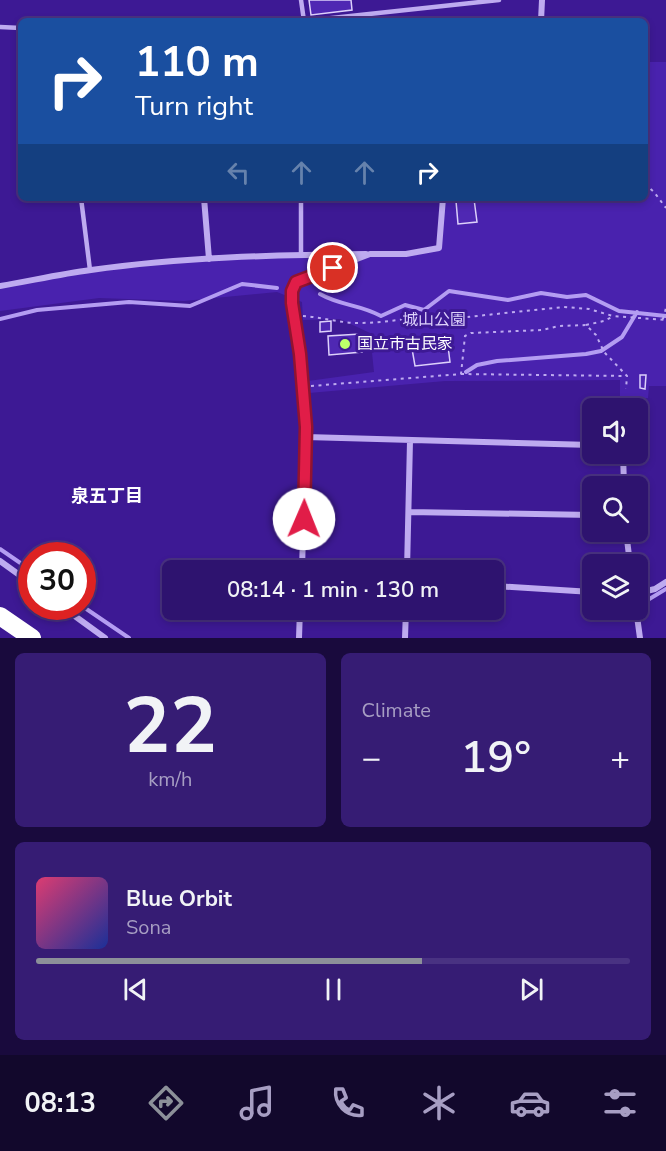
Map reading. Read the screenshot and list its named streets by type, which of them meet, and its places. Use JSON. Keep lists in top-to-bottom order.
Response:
{
  "districts": ["泉五丁目"],
  "parks": ["城山公園"],
  "places": ["国立市古民家"],
  "page": {
    "turn": ["110 m", "Turn right"],
    "limit": "30",
    "trip": "08:14 · 1 min · 130 m",
    "tile": [
      ["22", "km/h"],
      "Climate"
    ],
    "heat": ["−", "19°", "+"],
    "song": ["Blue Orbit", "Sona"],
    "tabs": "08:13"
  }
}
